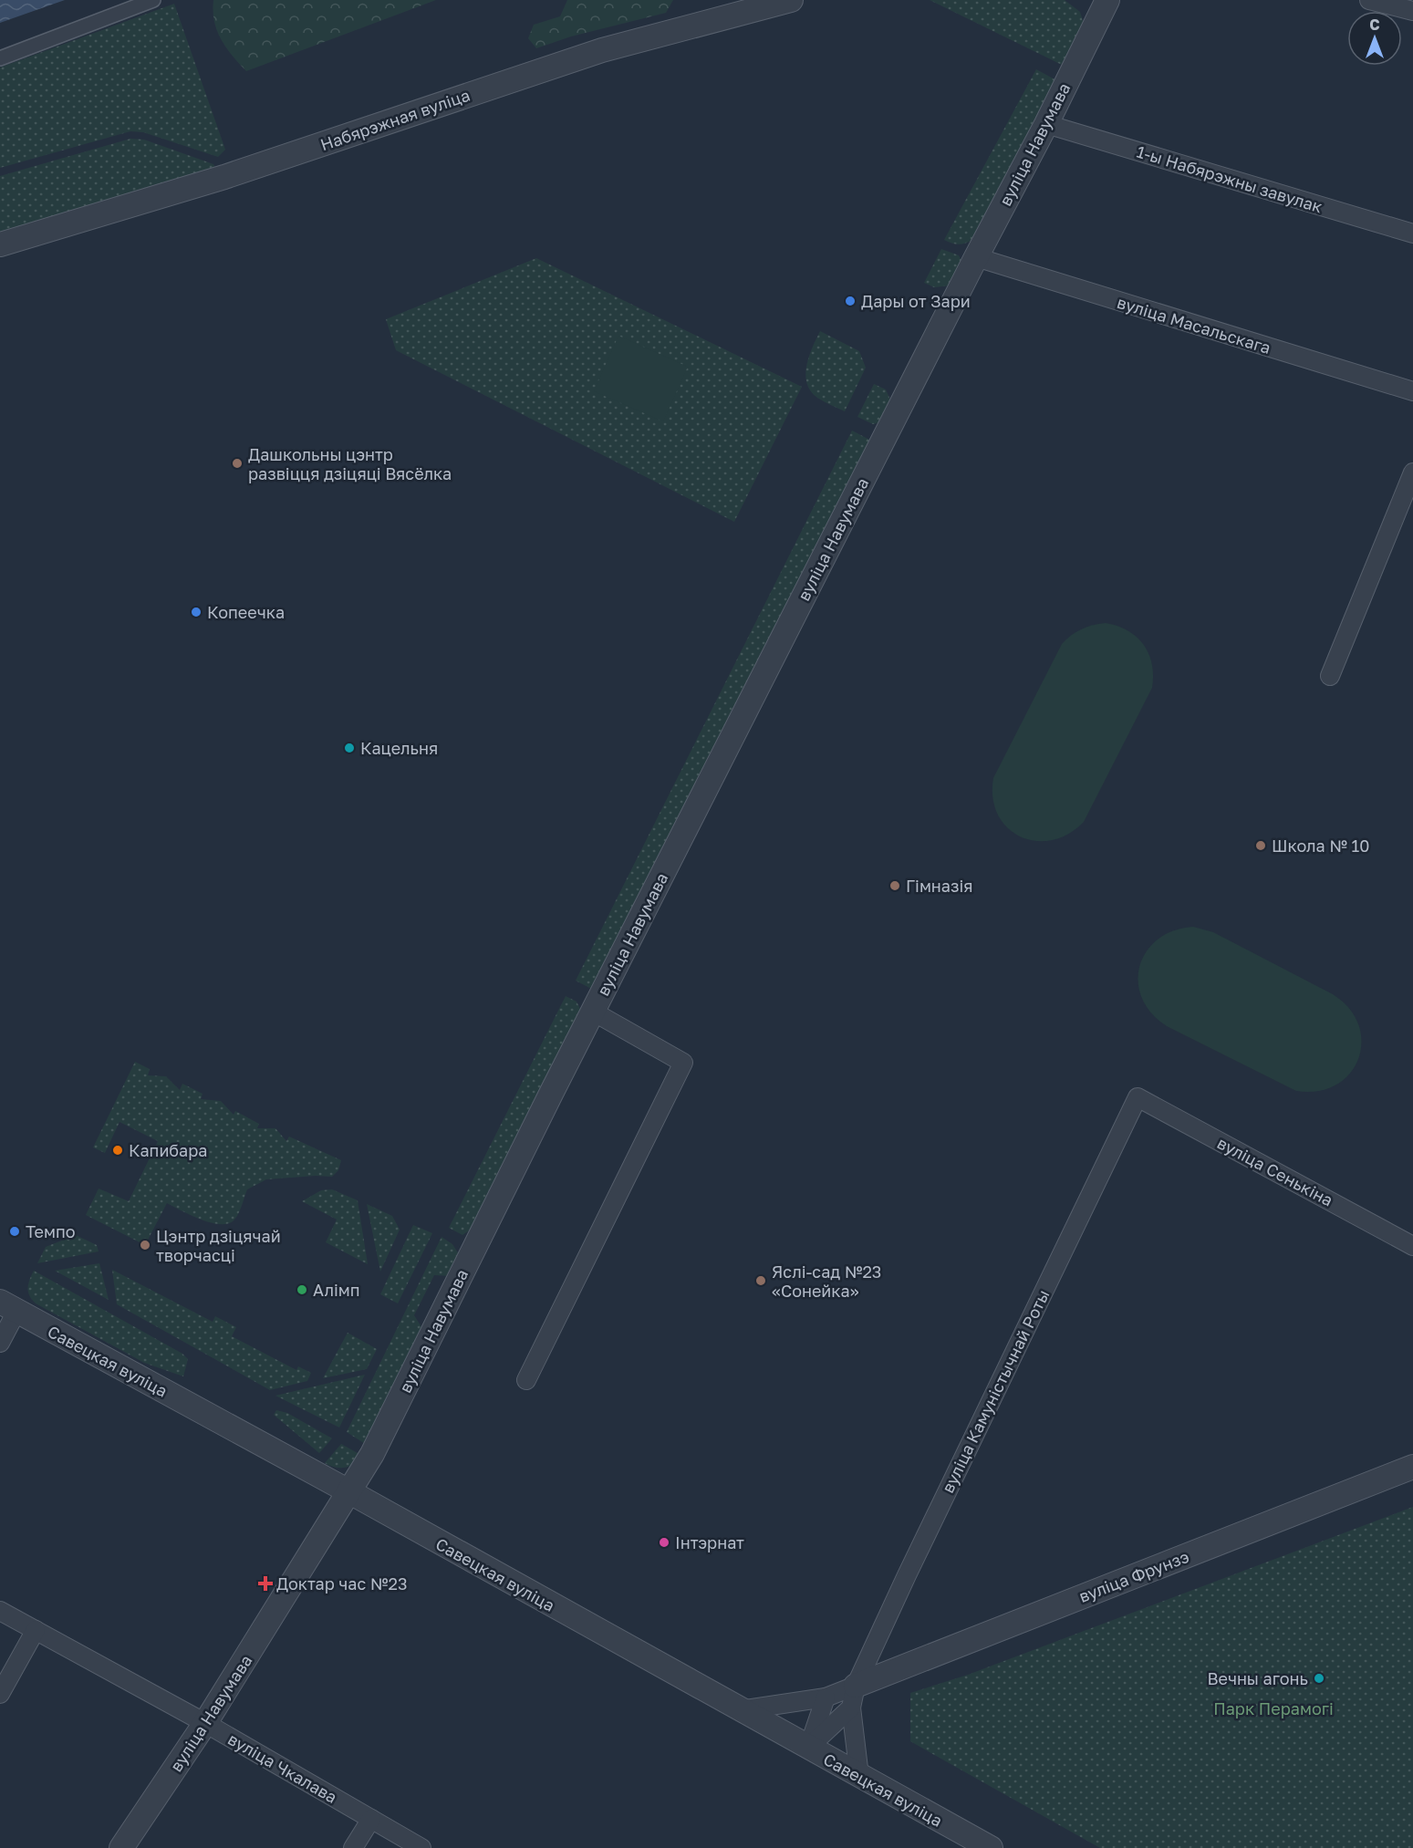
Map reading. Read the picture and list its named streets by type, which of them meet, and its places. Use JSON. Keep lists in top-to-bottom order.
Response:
{
  "streets": {
    "street": [
      "Набярэжная вуліца",
      "вуліца Навумава",
      "1-ы Набярэжны завулак",
      "вуліца Масальскага",
      "вуліца Сенькіна",
      "Савецкая вуліца",
      "вуліца Камуністычнай Роты",
      "вуліца Фрунзэ",
      "вуліца Чкалава"
    ]
  },
  "crossings": [
    ["вуліца Навумава", "1-ы Набярэжны завулак"],
    ["вуліца Навумава", "вуліца Масальскага"],
    ["вуліца Навумава", "Савецкая вуліца"],
    ["вуліца Навумава", "вуліца Чкалава"],
    ["вуліца Сенькіна", "вуліца Камуністычнай Роты"],
    ["Савецкая вуліца", "вуліца Фрунзэ"],
    ["вуліца Камуністычнай Роты", "вуліца Фрунзэ"]
  ],
  "parks": ["Парк Перамогі"],
  "places": {
    "other": [
      "Дары от Зари",
      "Дашкольны цэнтр развіцця дзіцяці Вясёлка",
      "Копеечка",
      "Кацельня",
      "Школа № 10",
      "Гімназія",
      "Капибара",
      "Темпо",
      "Цэнтр дзіцячай творчасці",
      "Яслі-сад №23 «Сонейка»",
      "Алімп",
      "Інтэрнат",
      "Вечны агонь"
    ],
    "health": ["Доктар час №23"]
  },
  "north": "top"
}
